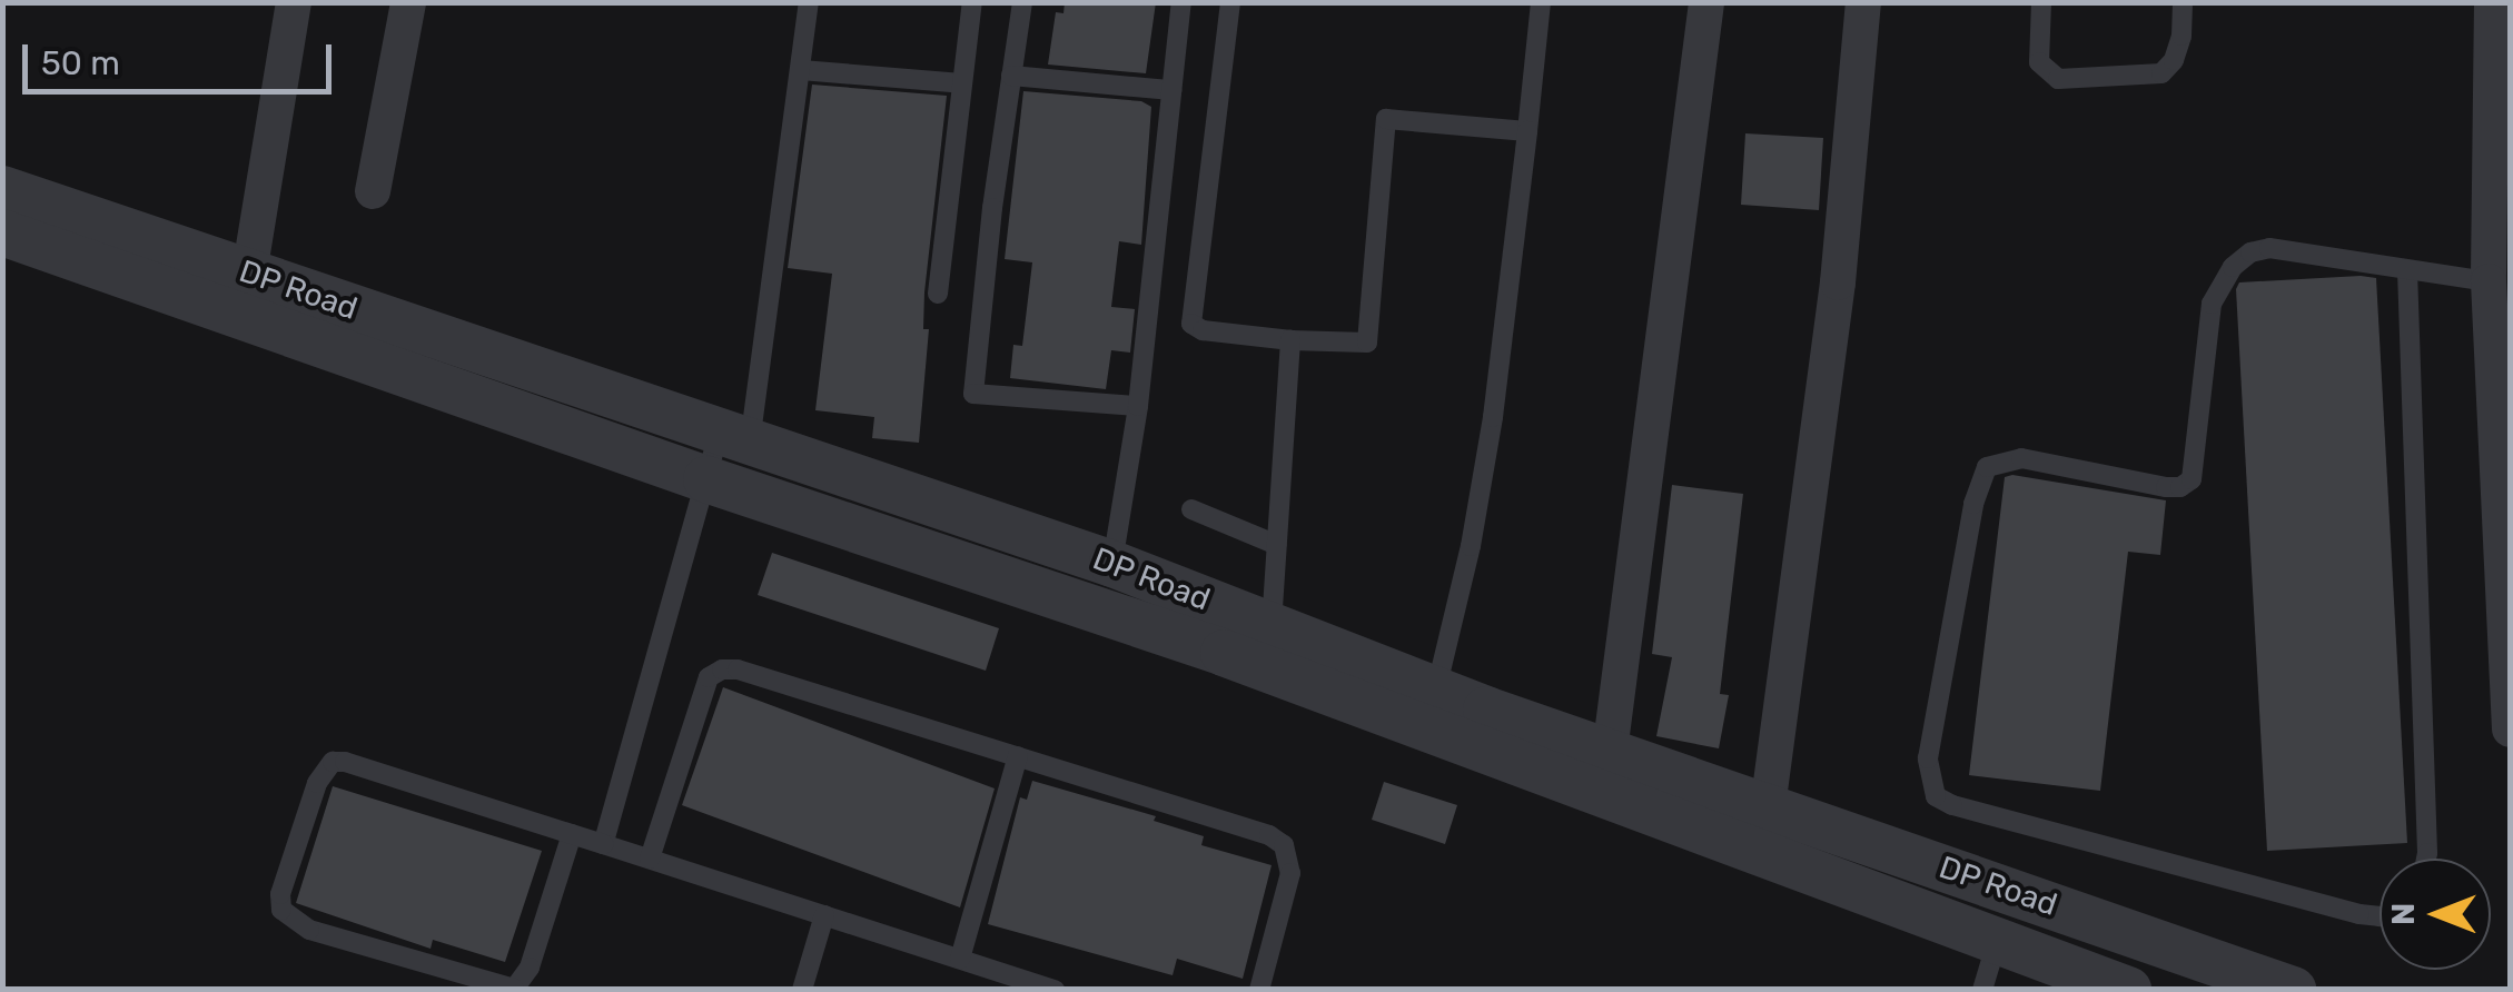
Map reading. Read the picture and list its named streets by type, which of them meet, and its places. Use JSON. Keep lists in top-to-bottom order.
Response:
{
  "streets": {
    "street": ["DP Road"]
  },
  "scale_bar": "50 m",
  "north": "left"
}
